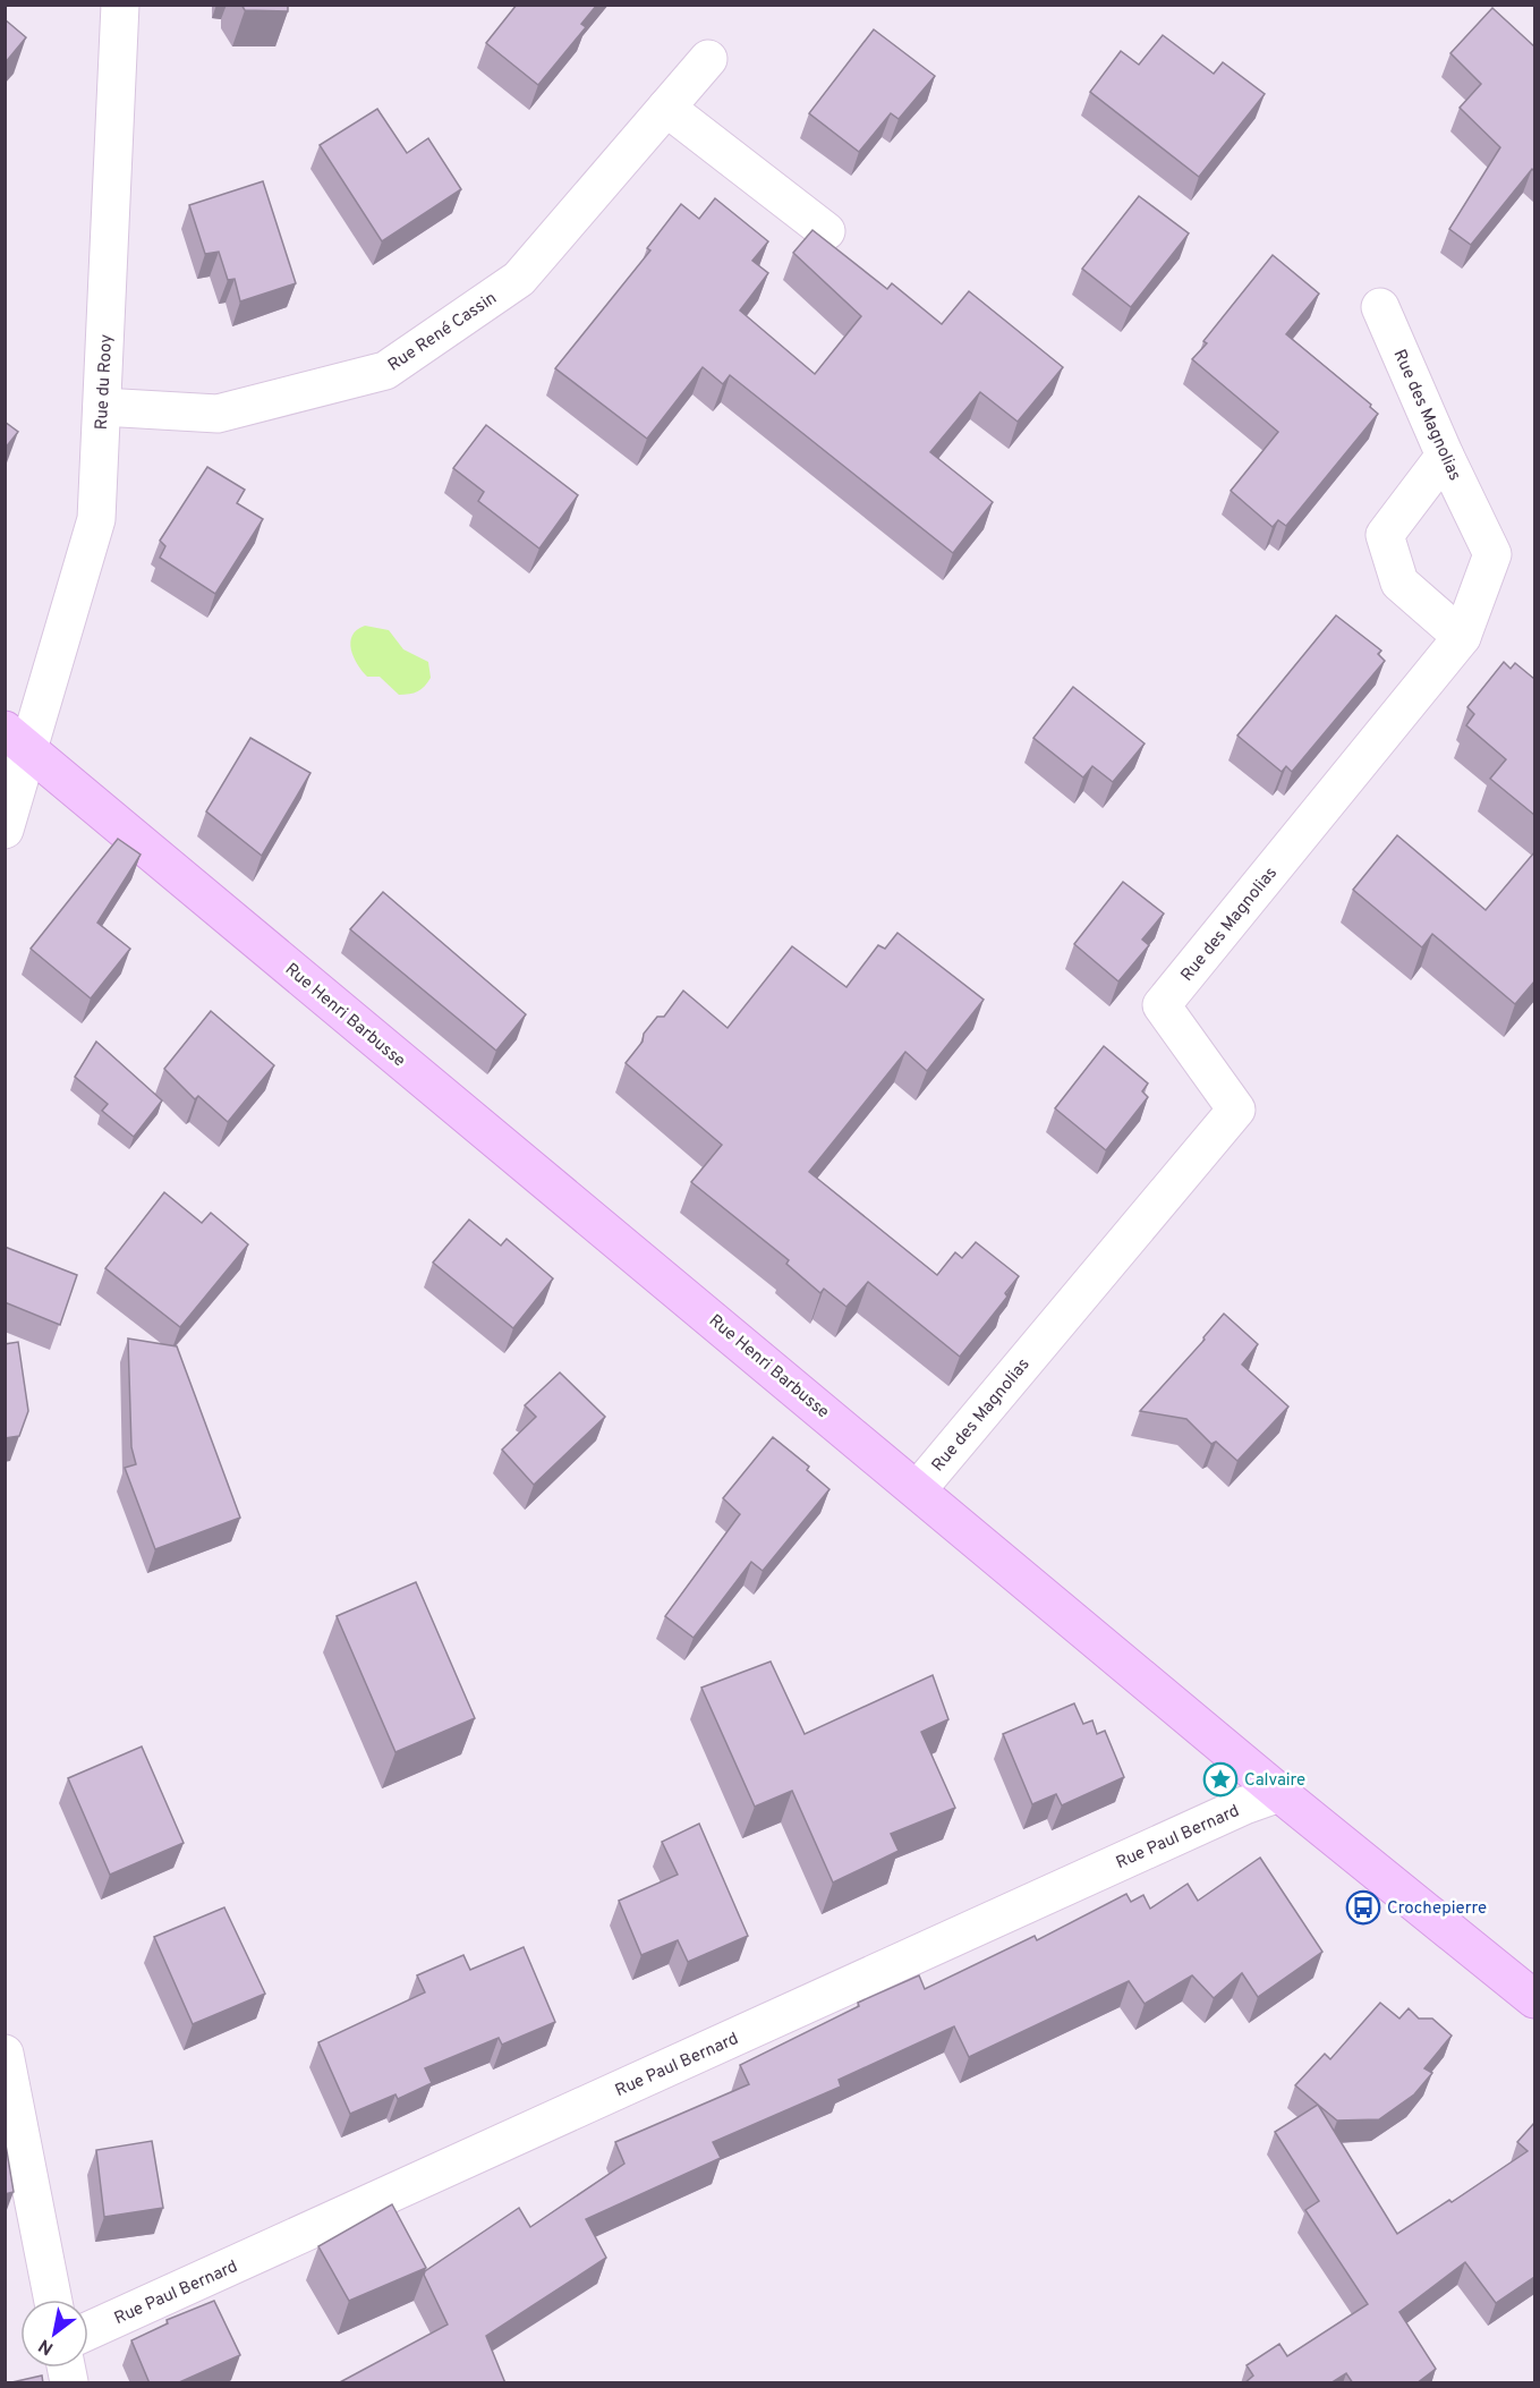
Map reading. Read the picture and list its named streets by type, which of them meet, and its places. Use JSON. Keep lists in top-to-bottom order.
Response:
{
  "streets": {
    "main road": ["Rue Henri Barbusse"],
    "street": [
      "Rue René Cassin",
      "Rue du Rooy",
      "Rue des Magnolias",
      "Rue Paul Bernard"
    ]
  },
  "crossings": [
    ["Rue René Cassin", "Rue du Rooy"],
    ["Rue du Rooy", "Rue Henri Barbusse"],
    ["Rue des Magnolias", "Rue Henri Barbusse"],
    ["Rue Henri Barbusse", "Rue Paul Bernard"]
  ],
  "places": {
    "place": ["Calvaire"],
    "bus stop": ["Crochepierre"]
  },
  "north": "bottom left"
}
